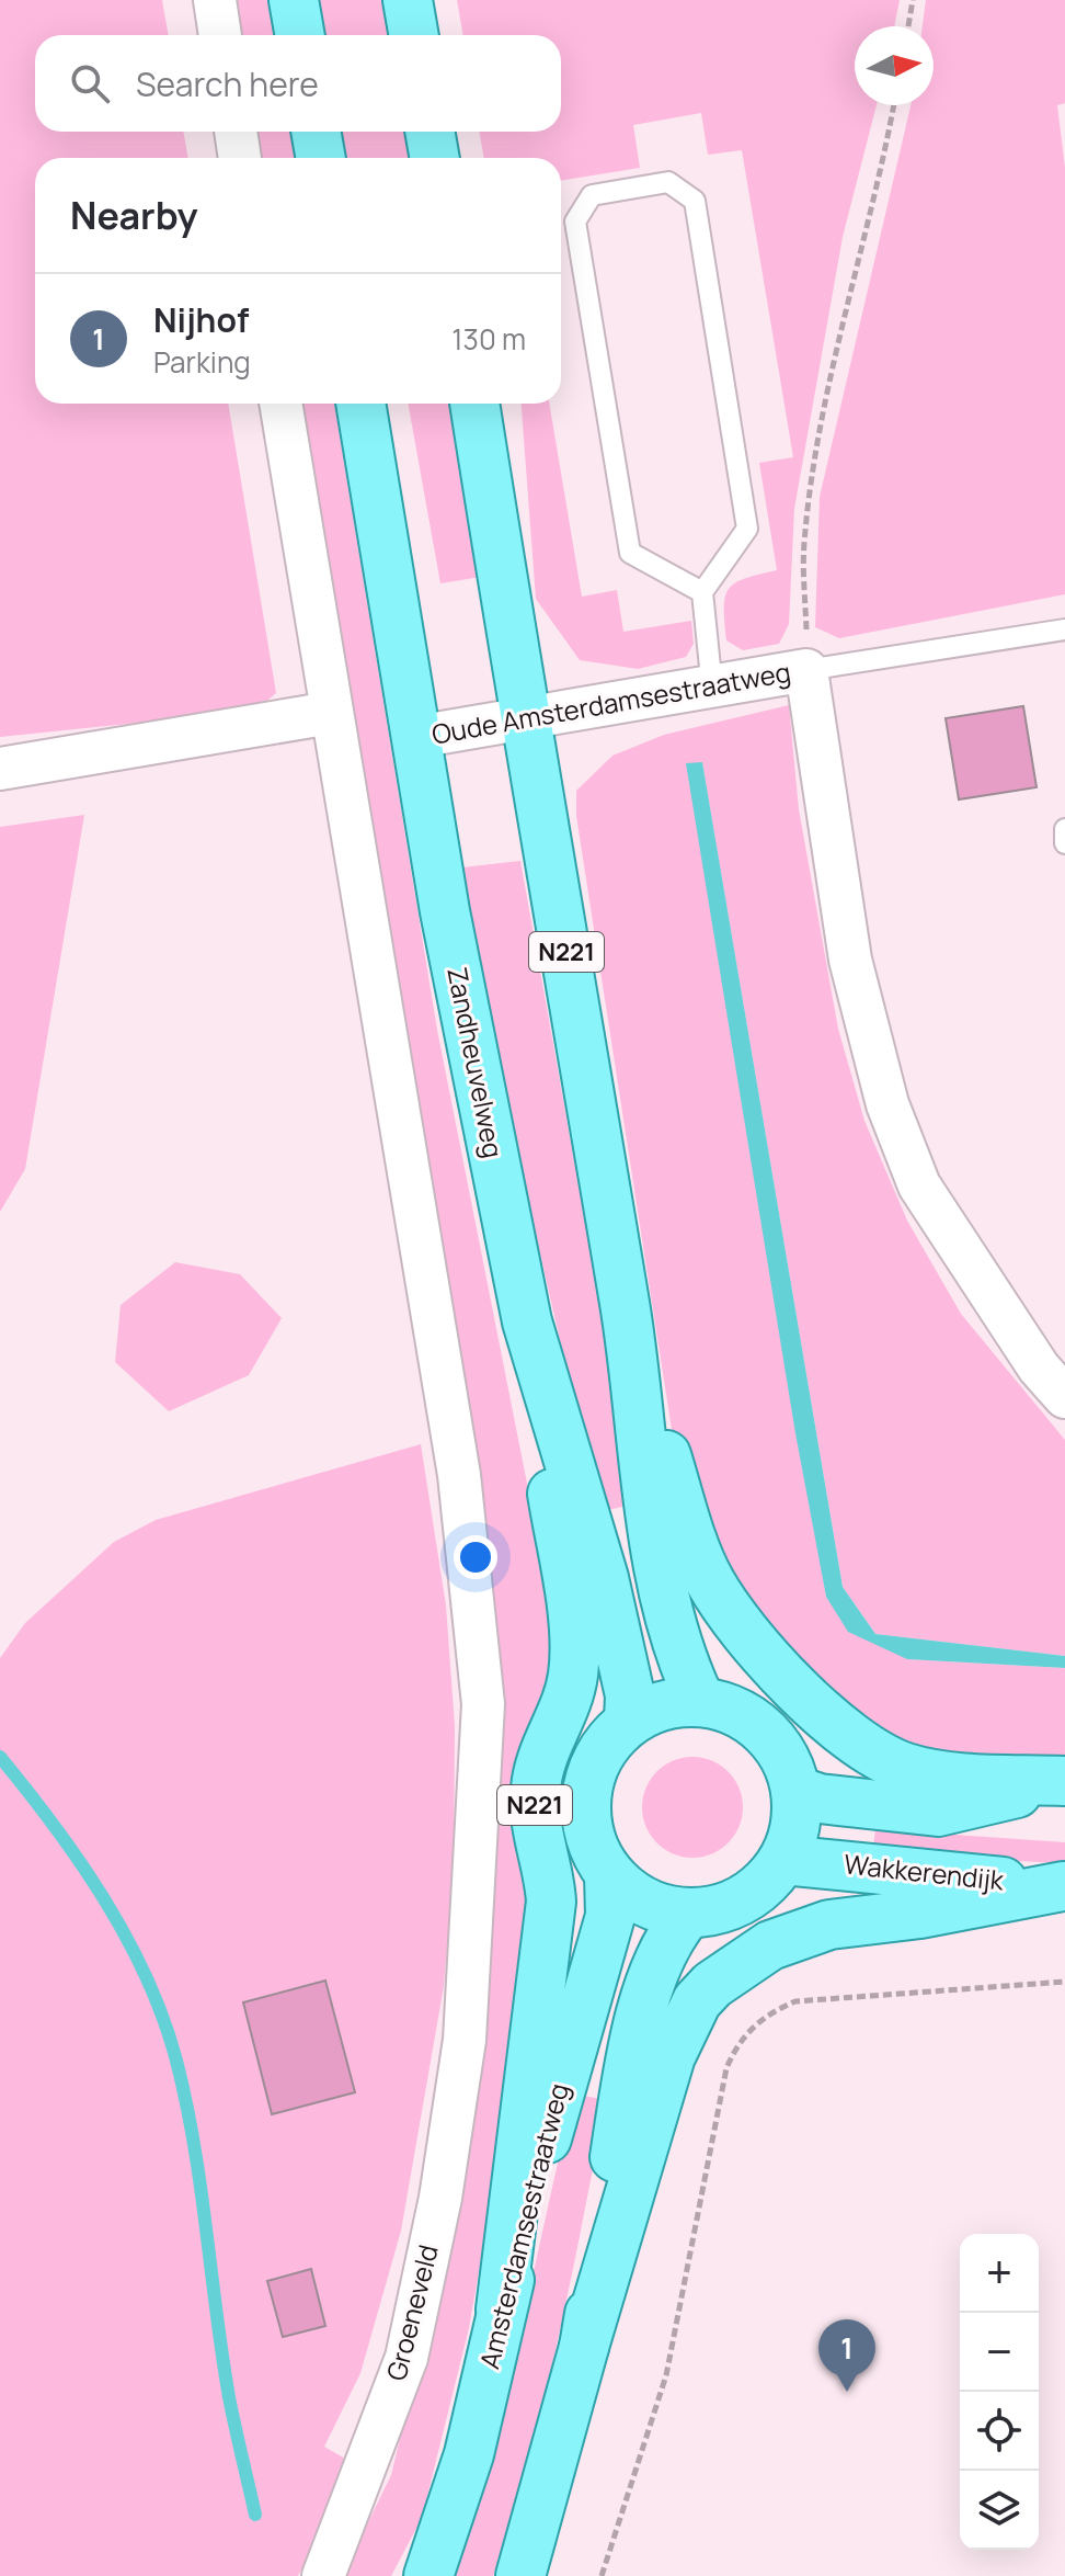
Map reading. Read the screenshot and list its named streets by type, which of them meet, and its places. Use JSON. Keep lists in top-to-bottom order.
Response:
{
  "streets": {
    "main road": [
      "N221",
      "Zandheuvelweg",
      "Wakkerendijk",
      "Amsterdamsestraatweg"
    ],
    "street": ["Oude Amsterdamsestraatweg", "Groeneveld"]
  },
  "crossings": [
    ["Oude Amsterdamsestraatweg", "N221"],
    ["Oude Amsterdamsestraatweg", "Zandheuvelweg"],
    ["N221", "Zandheuvelweg"],
    ["N221", "Wakkerendijk"],
    ["N221", "Amsterdamsestraatweg"],
    ["Zandheuvelweg", "Wakkerendijk"],
    ["Zandheuvelweg", "Amsterdamsestraatweg"],
    ["Wakkerendijk", "Amsterdamsestraatweg"]
  ],
  "north": "right",
  "page": {
    "search": "Search here",
    "heading": "Nearby",
    "list": [
      {
        "mark": "1",
        "name": "Nijhof",
        "note": "Parking",
        "value": "130 m"
      }
    ],
    "map_buttons": ["+", "−"],
    "pins": "1"
  }
}
